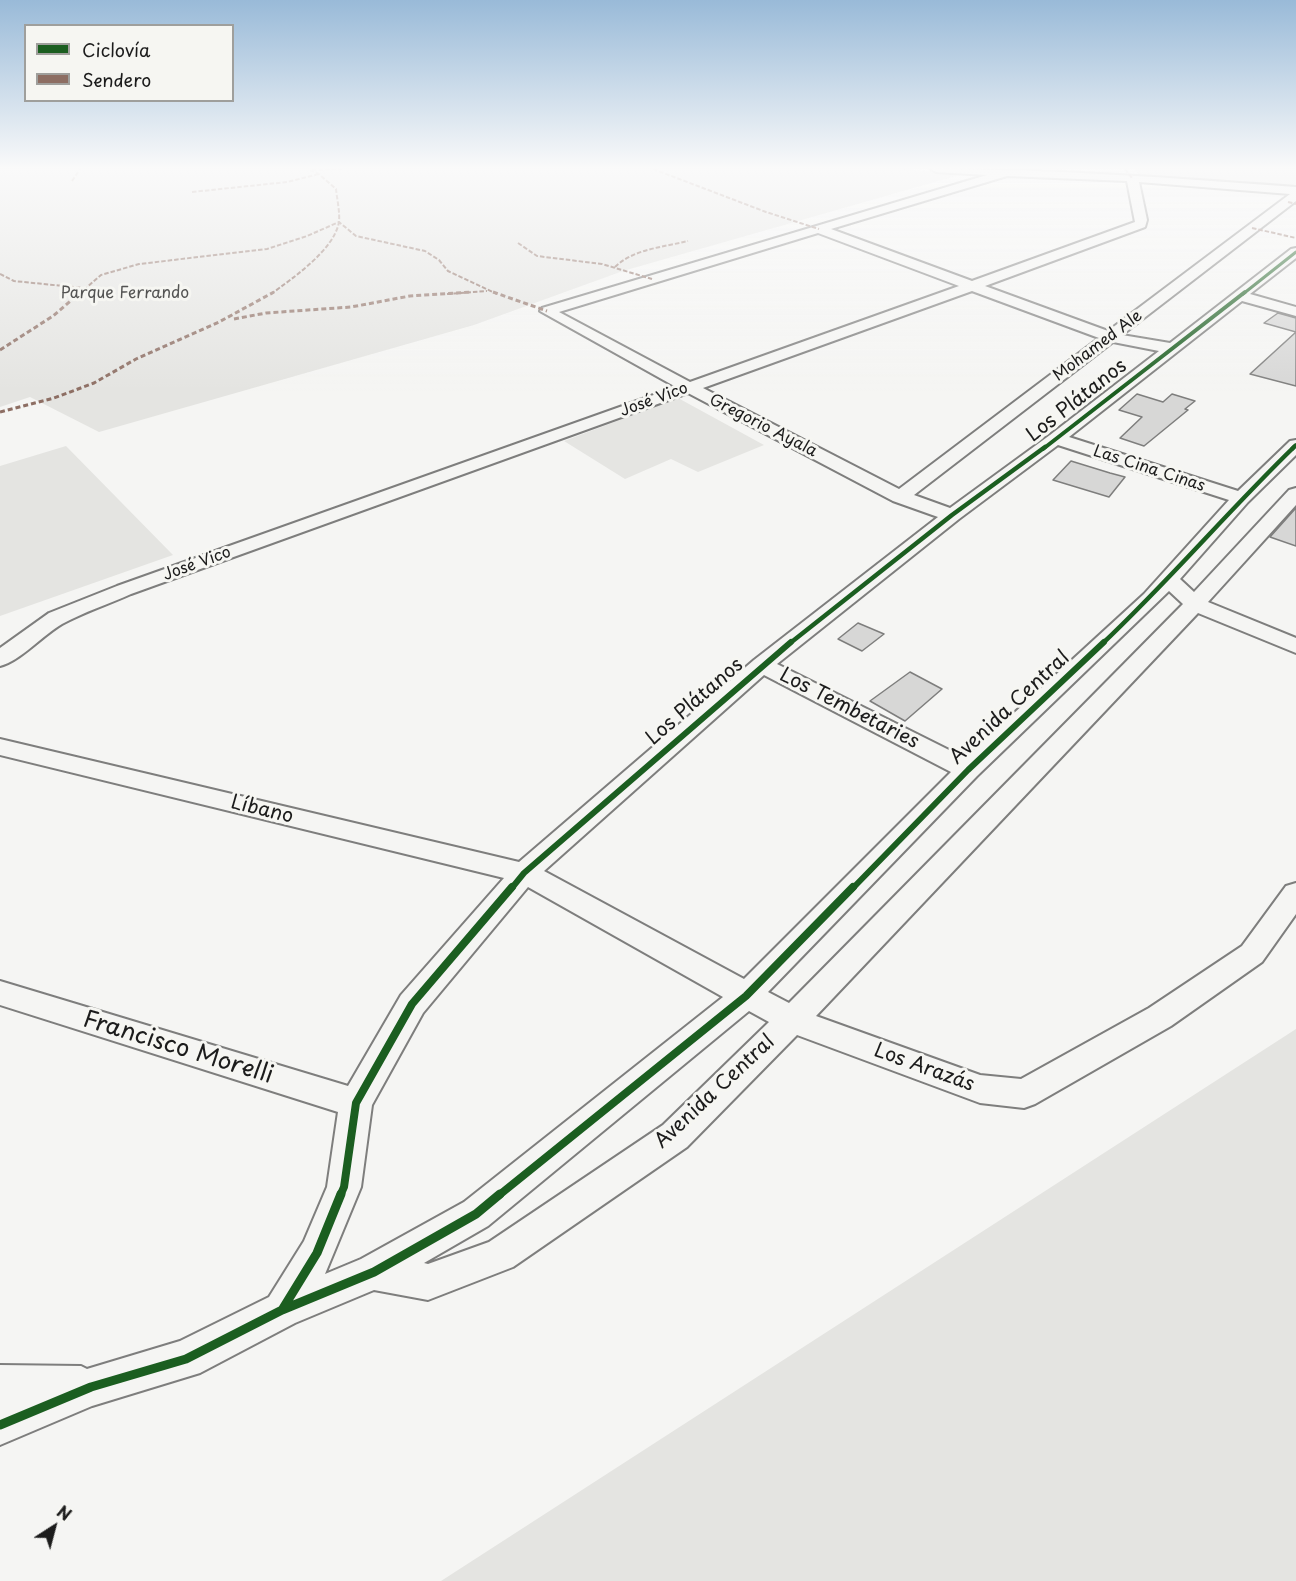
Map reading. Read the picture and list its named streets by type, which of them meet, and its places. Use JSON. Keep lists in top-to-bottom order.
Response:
{
  "streets": {
    "street": [
      "Mohamed Ale",
      "José Vico",
      "Los Plátanos",
      "Gregorio Ayala",
      "Las Cina Cinas",
      "Avenida Central",
      "Los Tembetaries",
      "Líbano",
      "Francisco Morelli",
      "Los Arazás"
    ]
  },
  "crossings": [
    ["Mohamed Ale", "Gregorio Ayala"],
    ["José Vico", "Gregorio Ayala"],
    ["Los Plátanos", "Gregorio Ayala"],
    ["Los Plátanos", "Las Cina Cinas"],
    ["Los Plátanos", "Avenida Central"],
    ["Los Plátanos", "Los Tembetaries"],
    ["Los Plátanos", "Líbano"],
    ["Los Plátanos", "Francisco Morelli"],
    ["Los Plátanos", "Los Arazás"],
    ["Las Cina Cinas", "Avenida Central"],
    ["Avenida Central", "Los Tembetaries"],
    ["Avenida Central", "Los Arazás"],
    ["Líbano", "Los Arazás"]
  ],
  "parks": ["Parque Ferrando"],
  "legend": ["Ciclovía", "Sendero"],
  "north": "top right"
}
